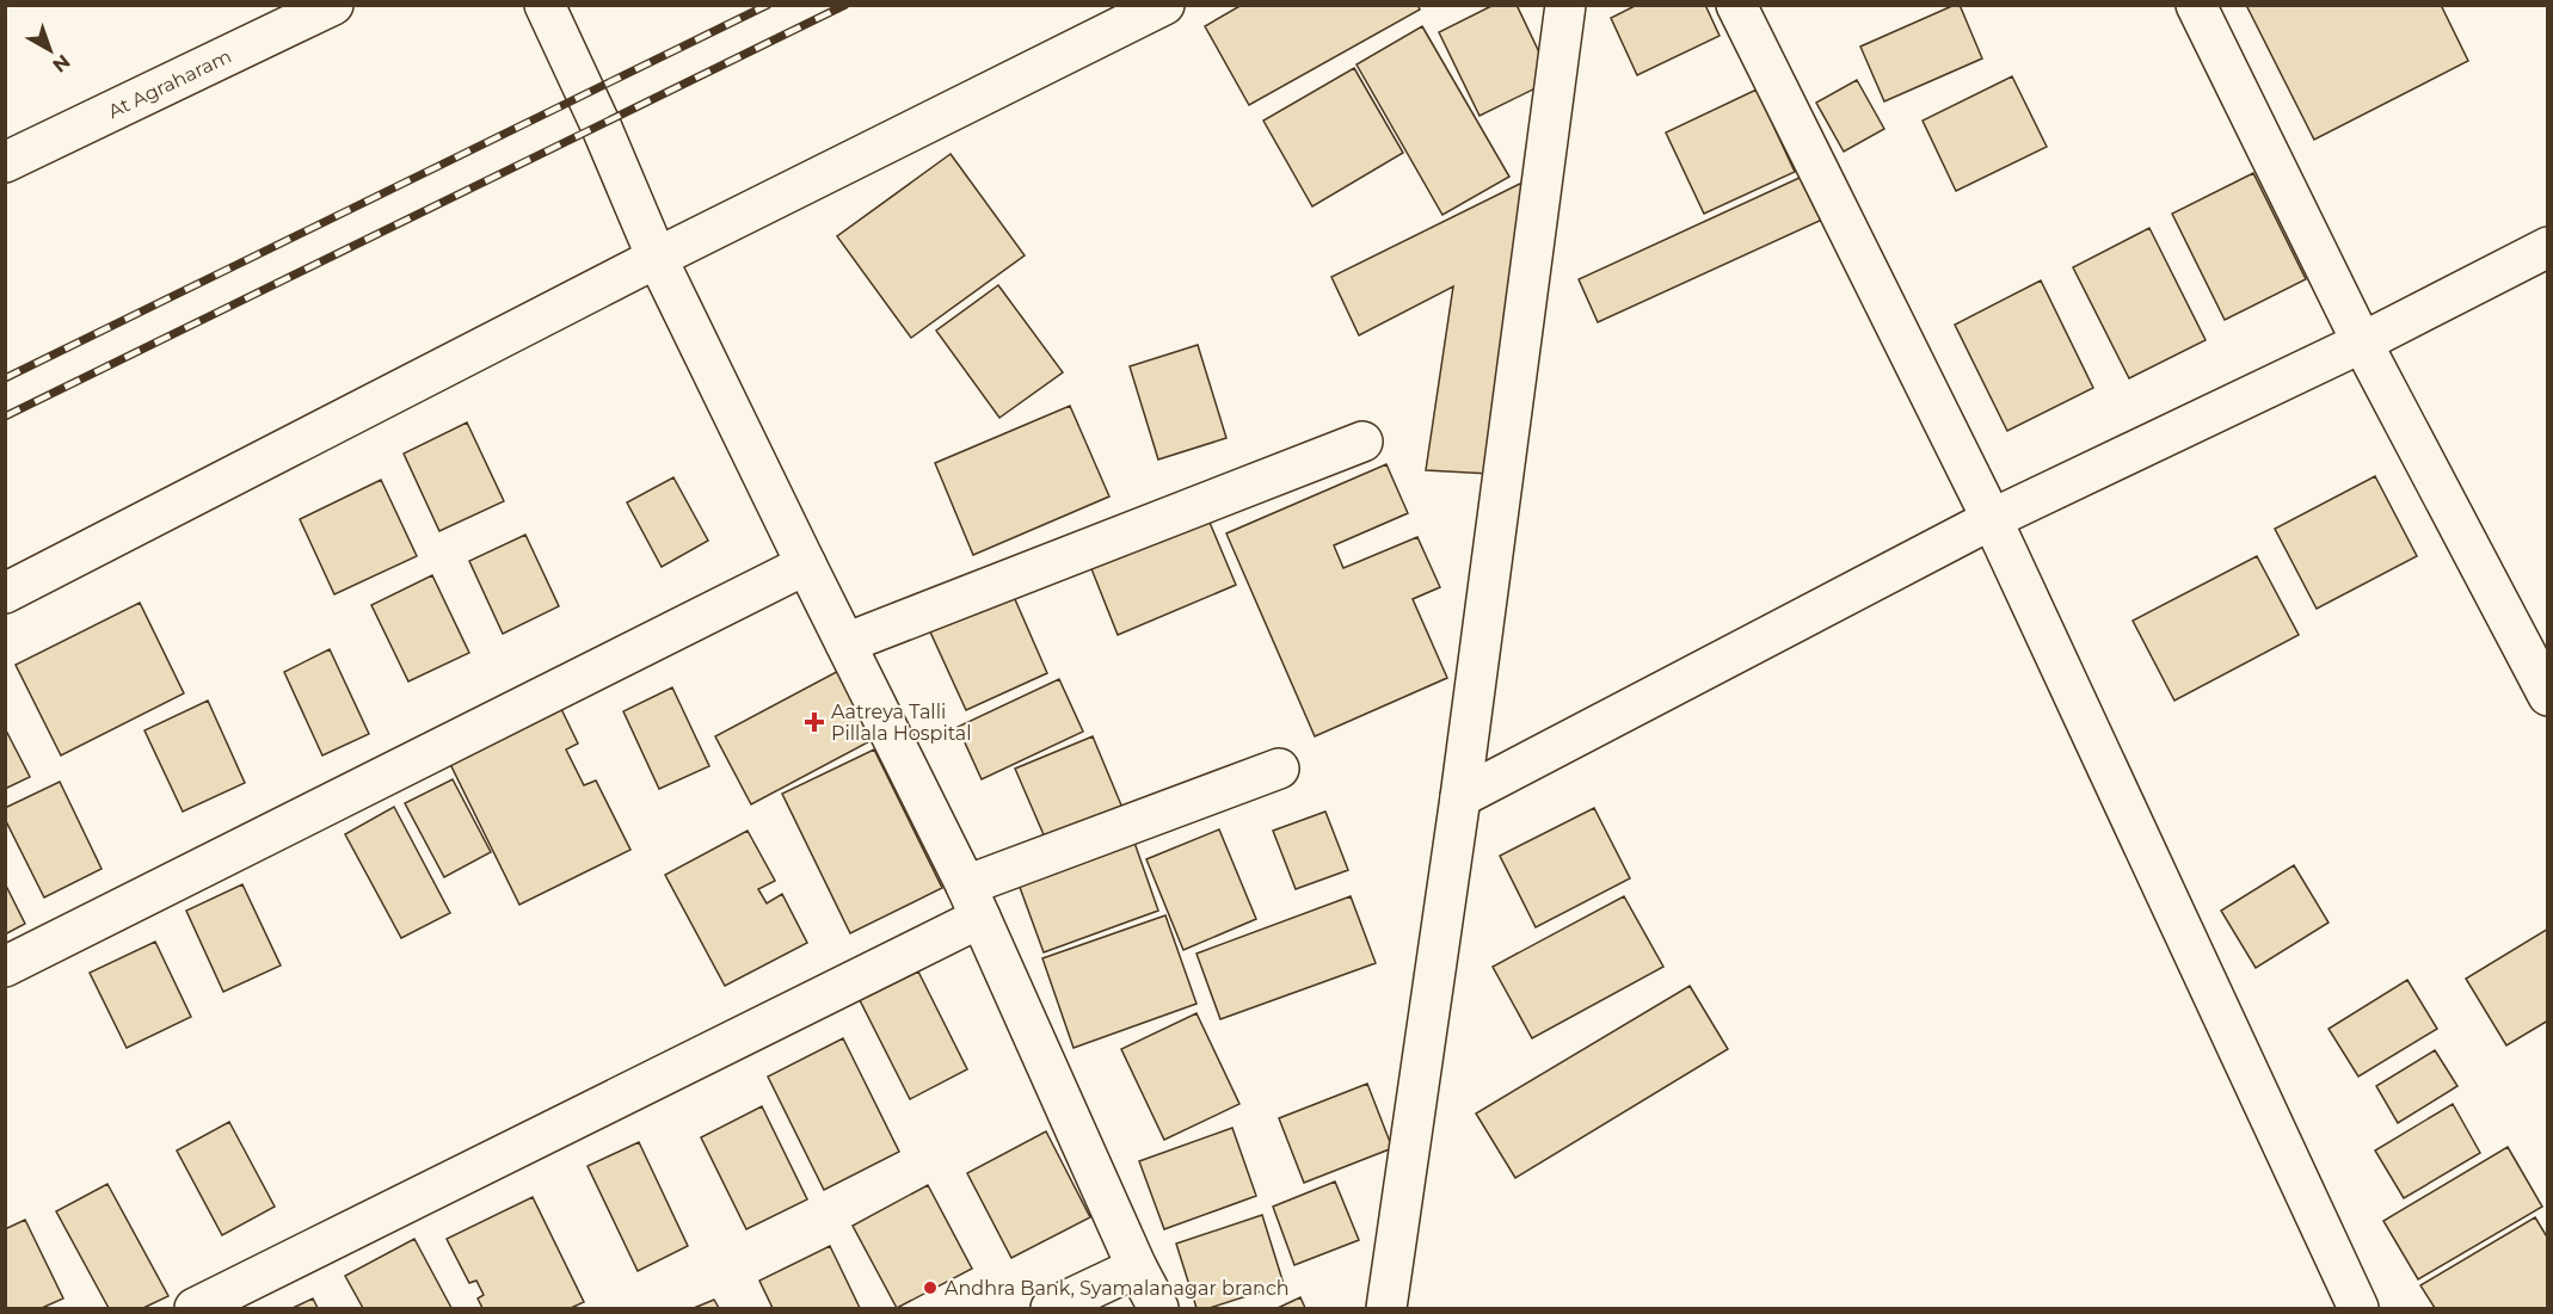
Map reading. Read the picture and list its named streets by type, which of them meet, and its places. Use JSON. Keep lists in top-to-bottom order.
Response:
{
  "streets": {
    "street": ["At Agraharam"]
  },
  "places": {
    "health": ["Aatreya Talli Pillala Hospital"],
    "other": ["Andhra Bank, Syamalanagar branch"]
  },
  "north": "bottom right"
}
